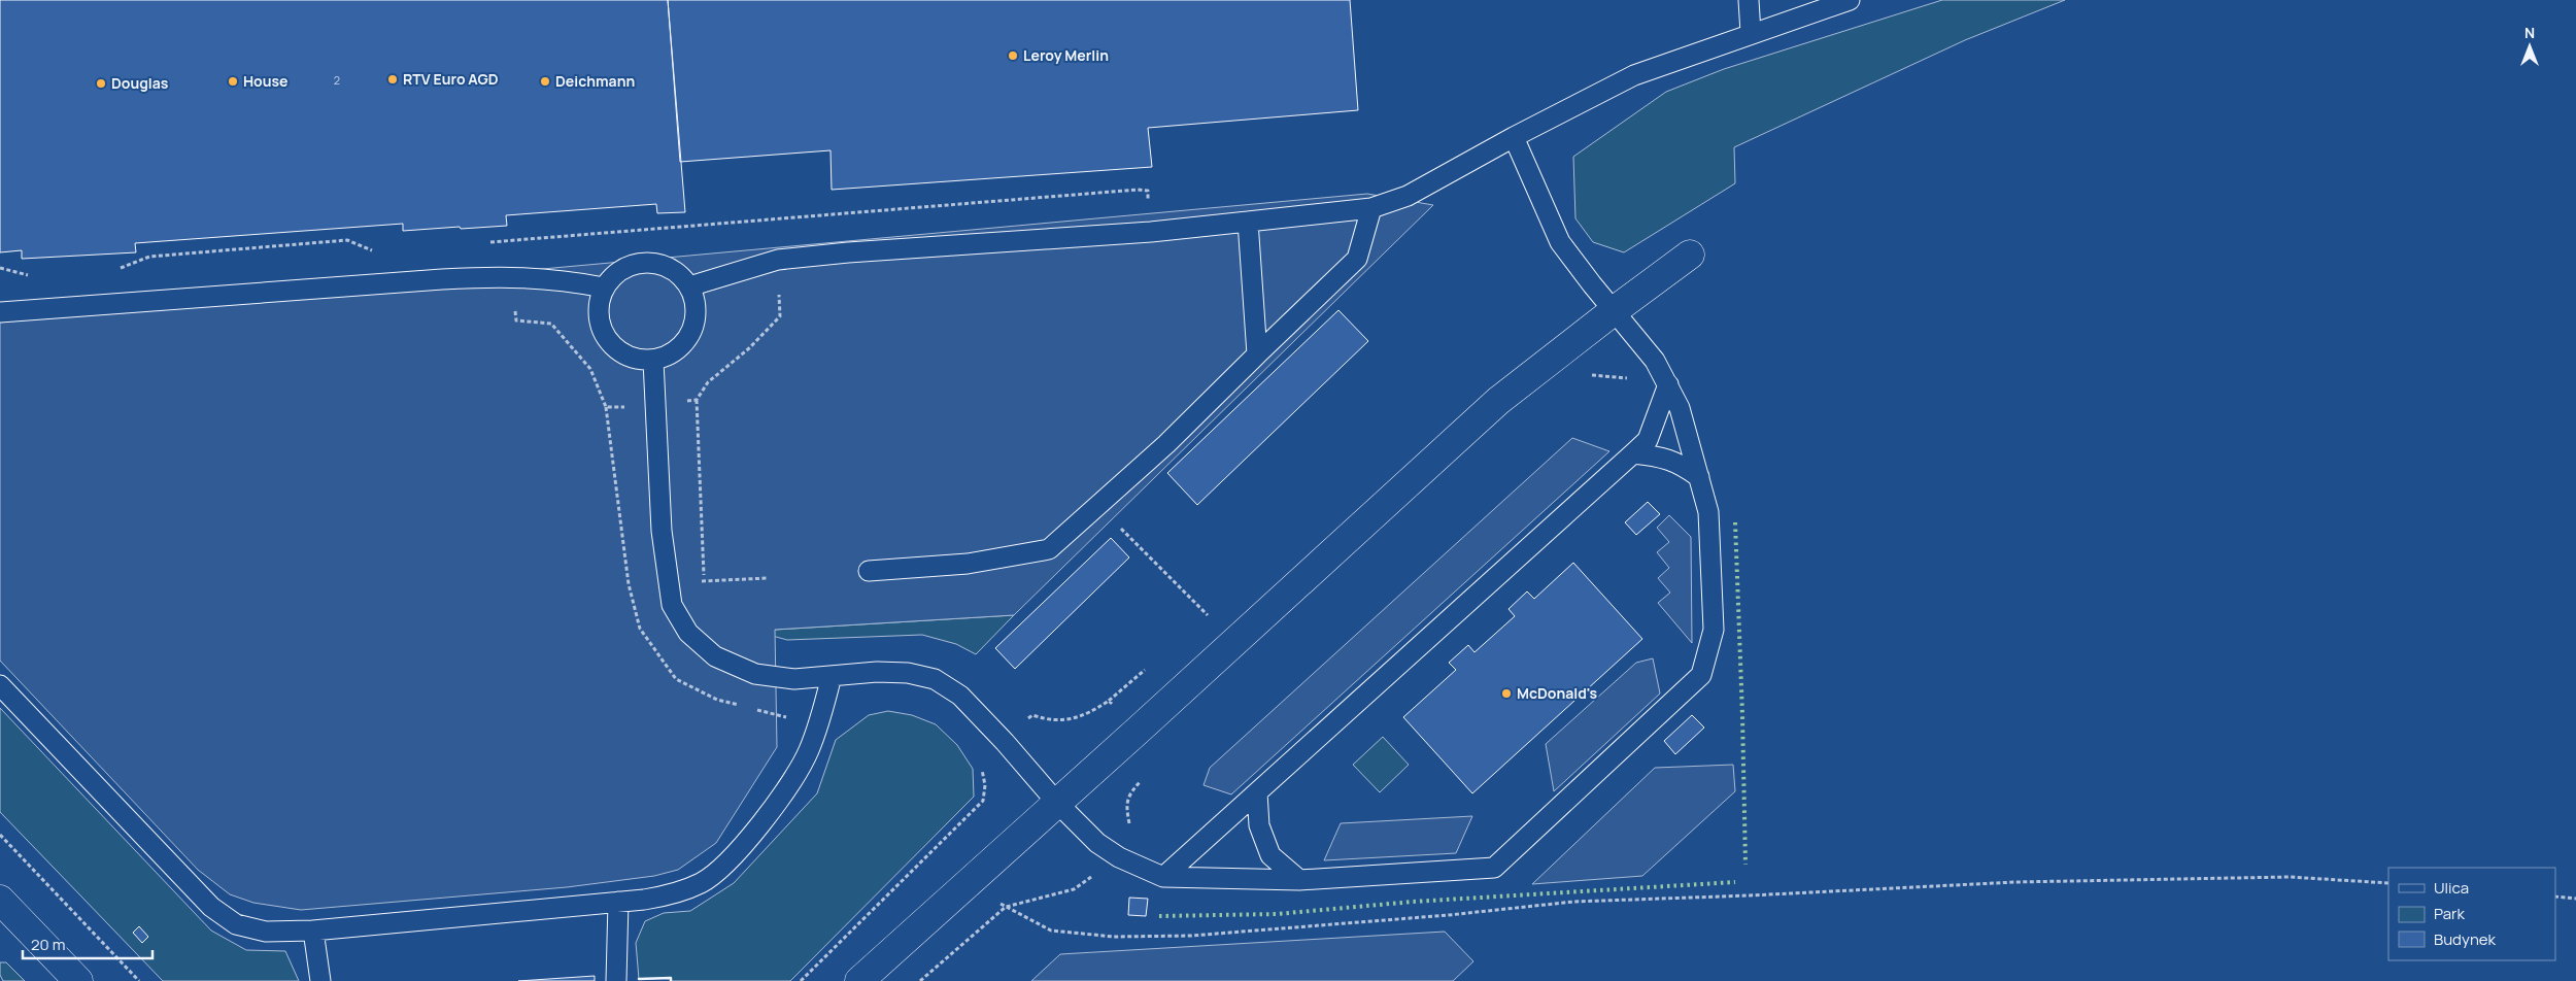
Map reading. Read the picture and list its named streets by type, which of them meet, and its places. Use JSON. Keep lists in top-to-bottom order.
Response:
{
  "places": [
    "Leroy Merlin",
    "RTV Euro AGD",
    "House",
    "Deichmann",
    "Douglas",
    "McDonald's"
  ],
  "house_numbers": ["2"],
  "legend": ["Ulica", "Park", "Budynek"],
  "scale_bar": "20 m",
  "north": "top"
}
